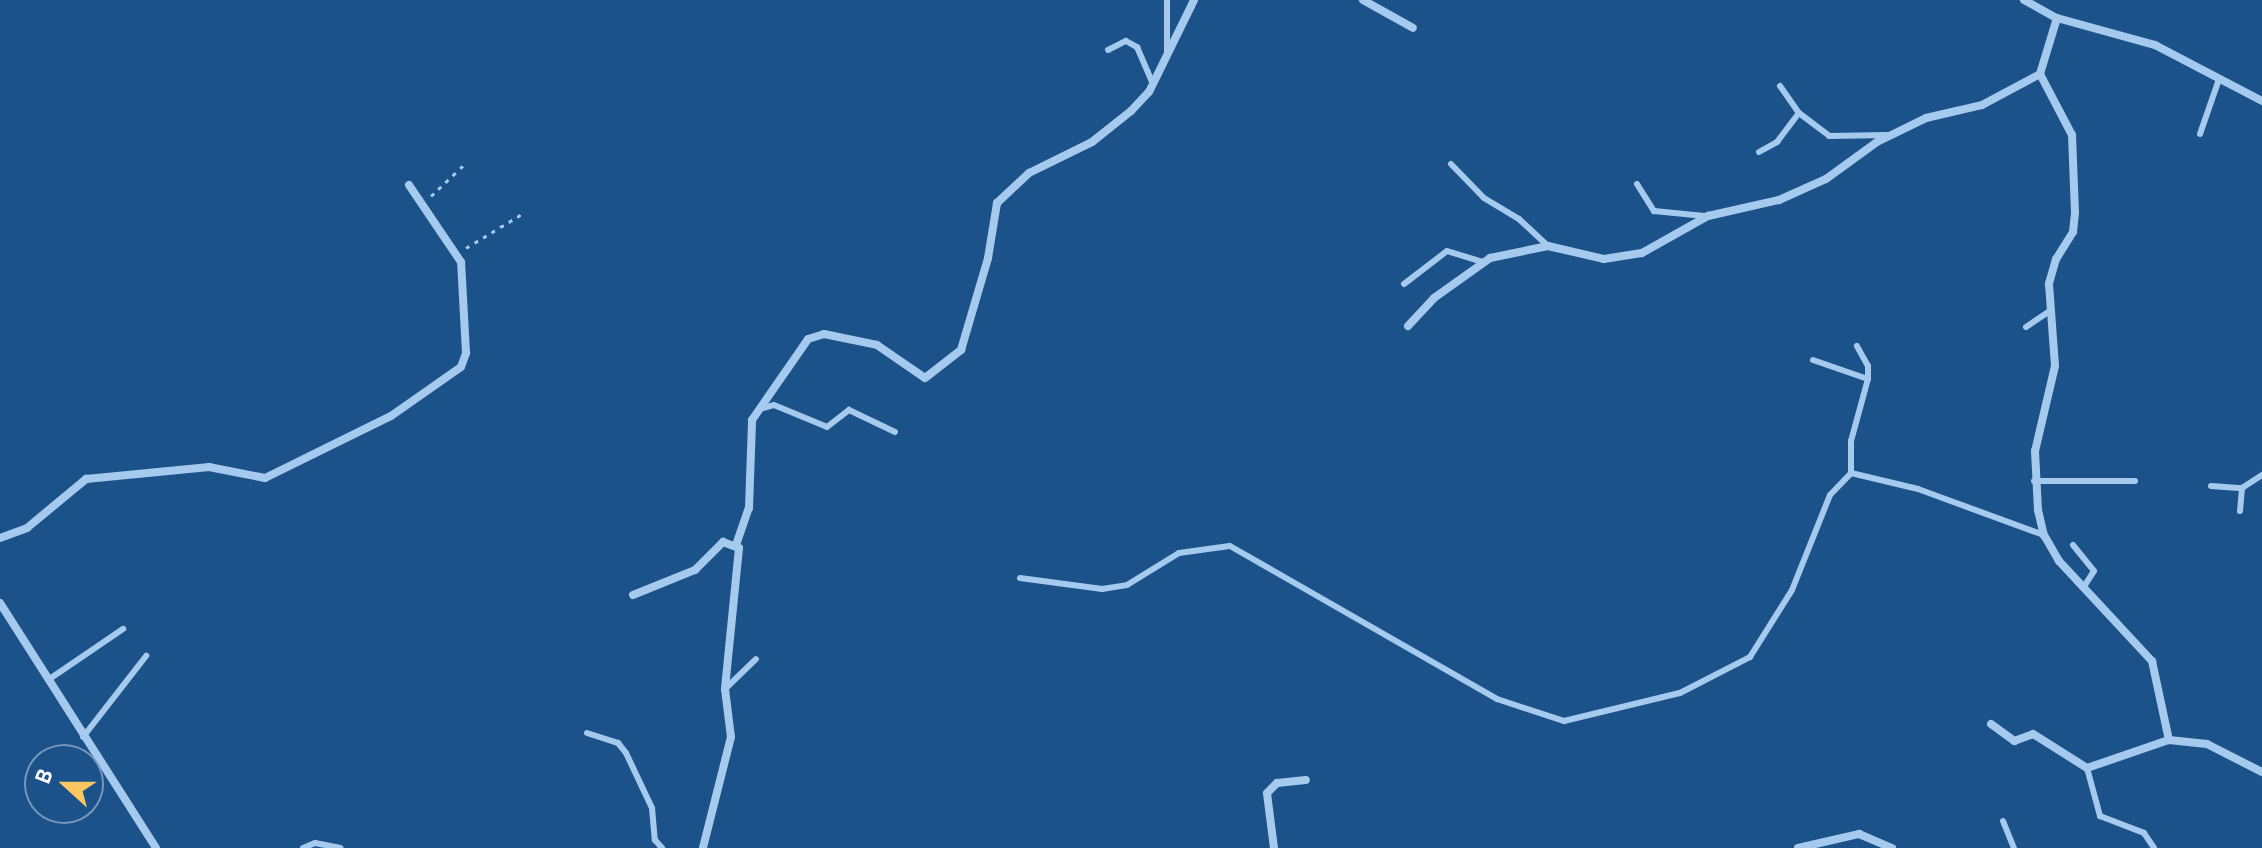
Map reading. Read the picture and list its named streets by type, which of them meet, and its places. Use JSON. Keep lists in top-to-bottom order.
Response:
{
  "north": "left"
}
